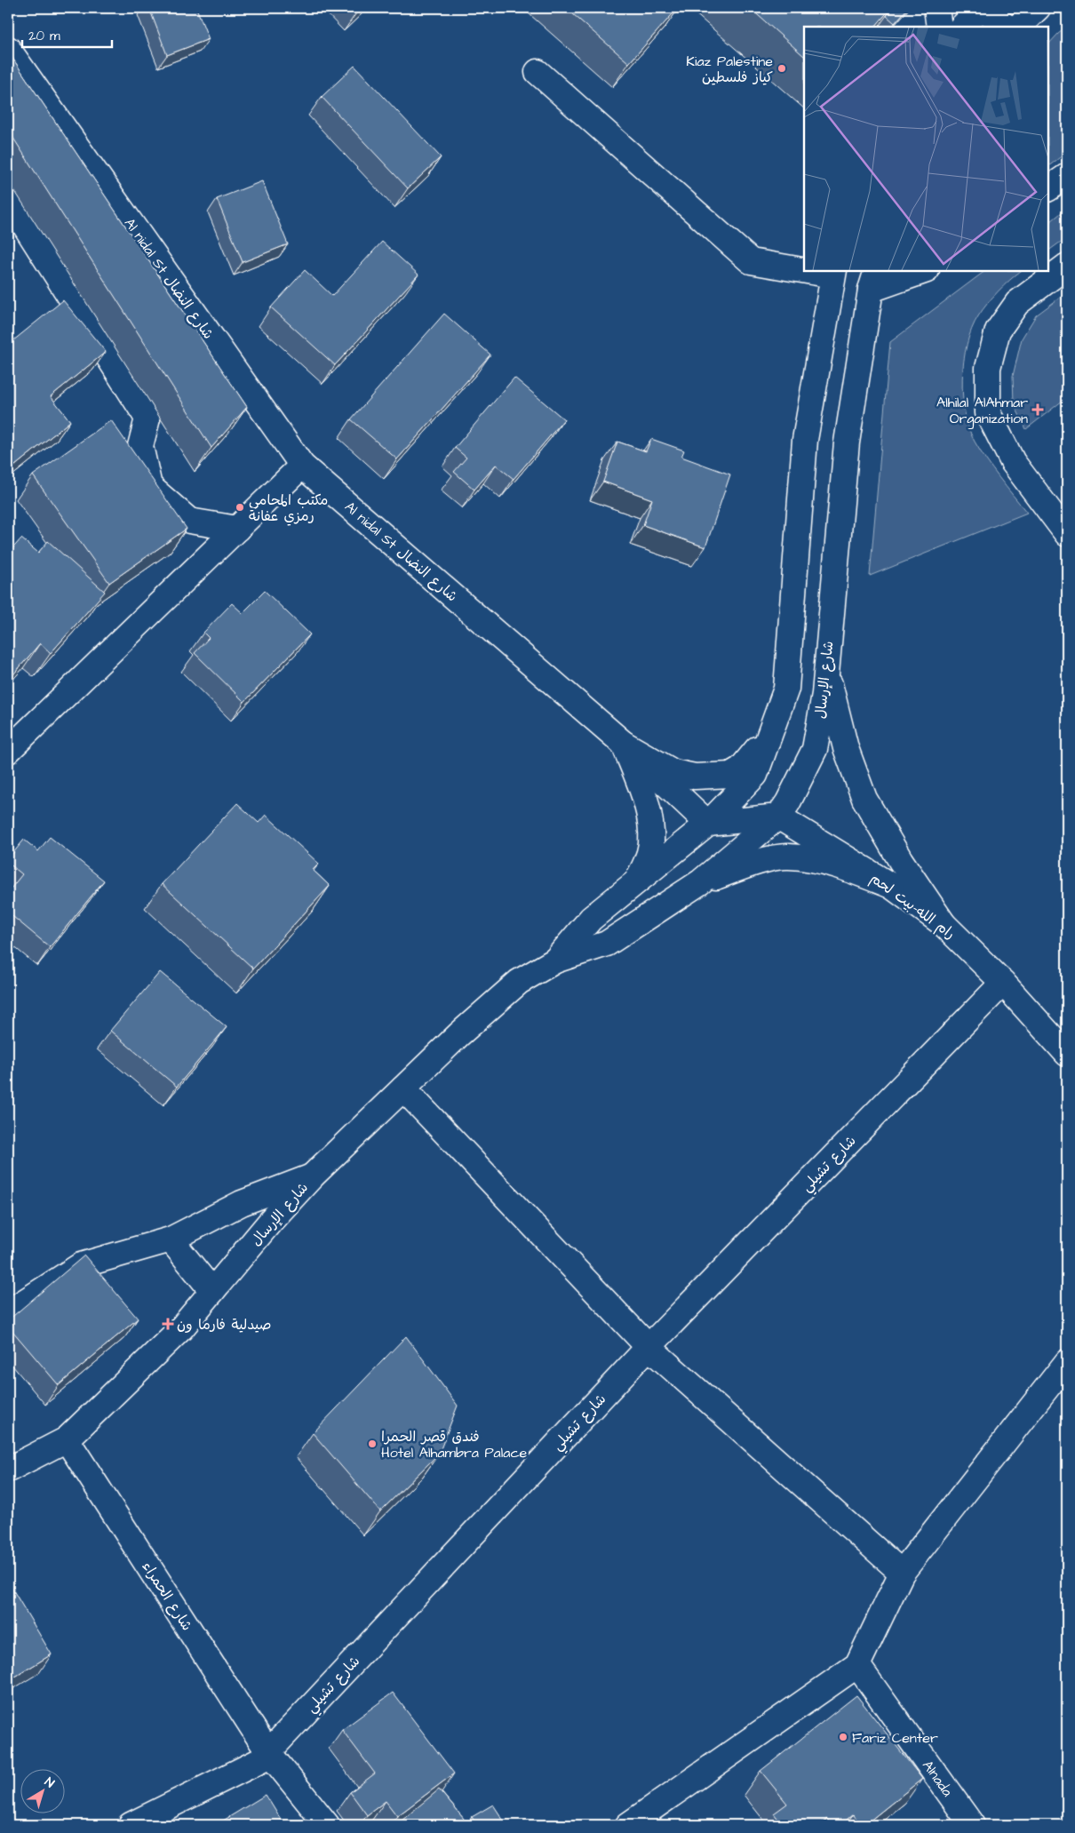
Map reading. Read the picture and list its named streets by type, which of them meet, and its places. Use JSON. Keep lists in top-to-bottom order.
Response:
{
  "streets": {
    "street": [
      "Al nidal St شارع النضال",
      "شارع الإرسال",
      "رام الله-بيت لحم",
      "شارع تشيلي",
      "شارع الحمراء",
      "Alnada"
    ]
  },
  "crossings": [
    ["Al nidal St شارع النضال", "شارع الإرسال"],
    ["شارع الإرسال", "رام الله-بيت لحم"],
    ["شارع الإرسال", "شارع الحمراء"],
    ["رام الله-بيت لحم", "شارع تشيلي"],
    ["شارع تشيلي", "شارع الحمراء"]
  ],
  "places": {
    "other": [
      "Kiaz Palestine كياز فلسطين",
      "مكتب المحامي رمزي عفانة",
      "فندق قصر الحمرا Hotel Alhambra Palace",
      "Fariz Center"
    ],
    "health": ["Alhilal AlAhmar Organization", "صيدلية فارما ون"]
  },
  "scale_bar": "20 m",
  "north": "top right"
}
